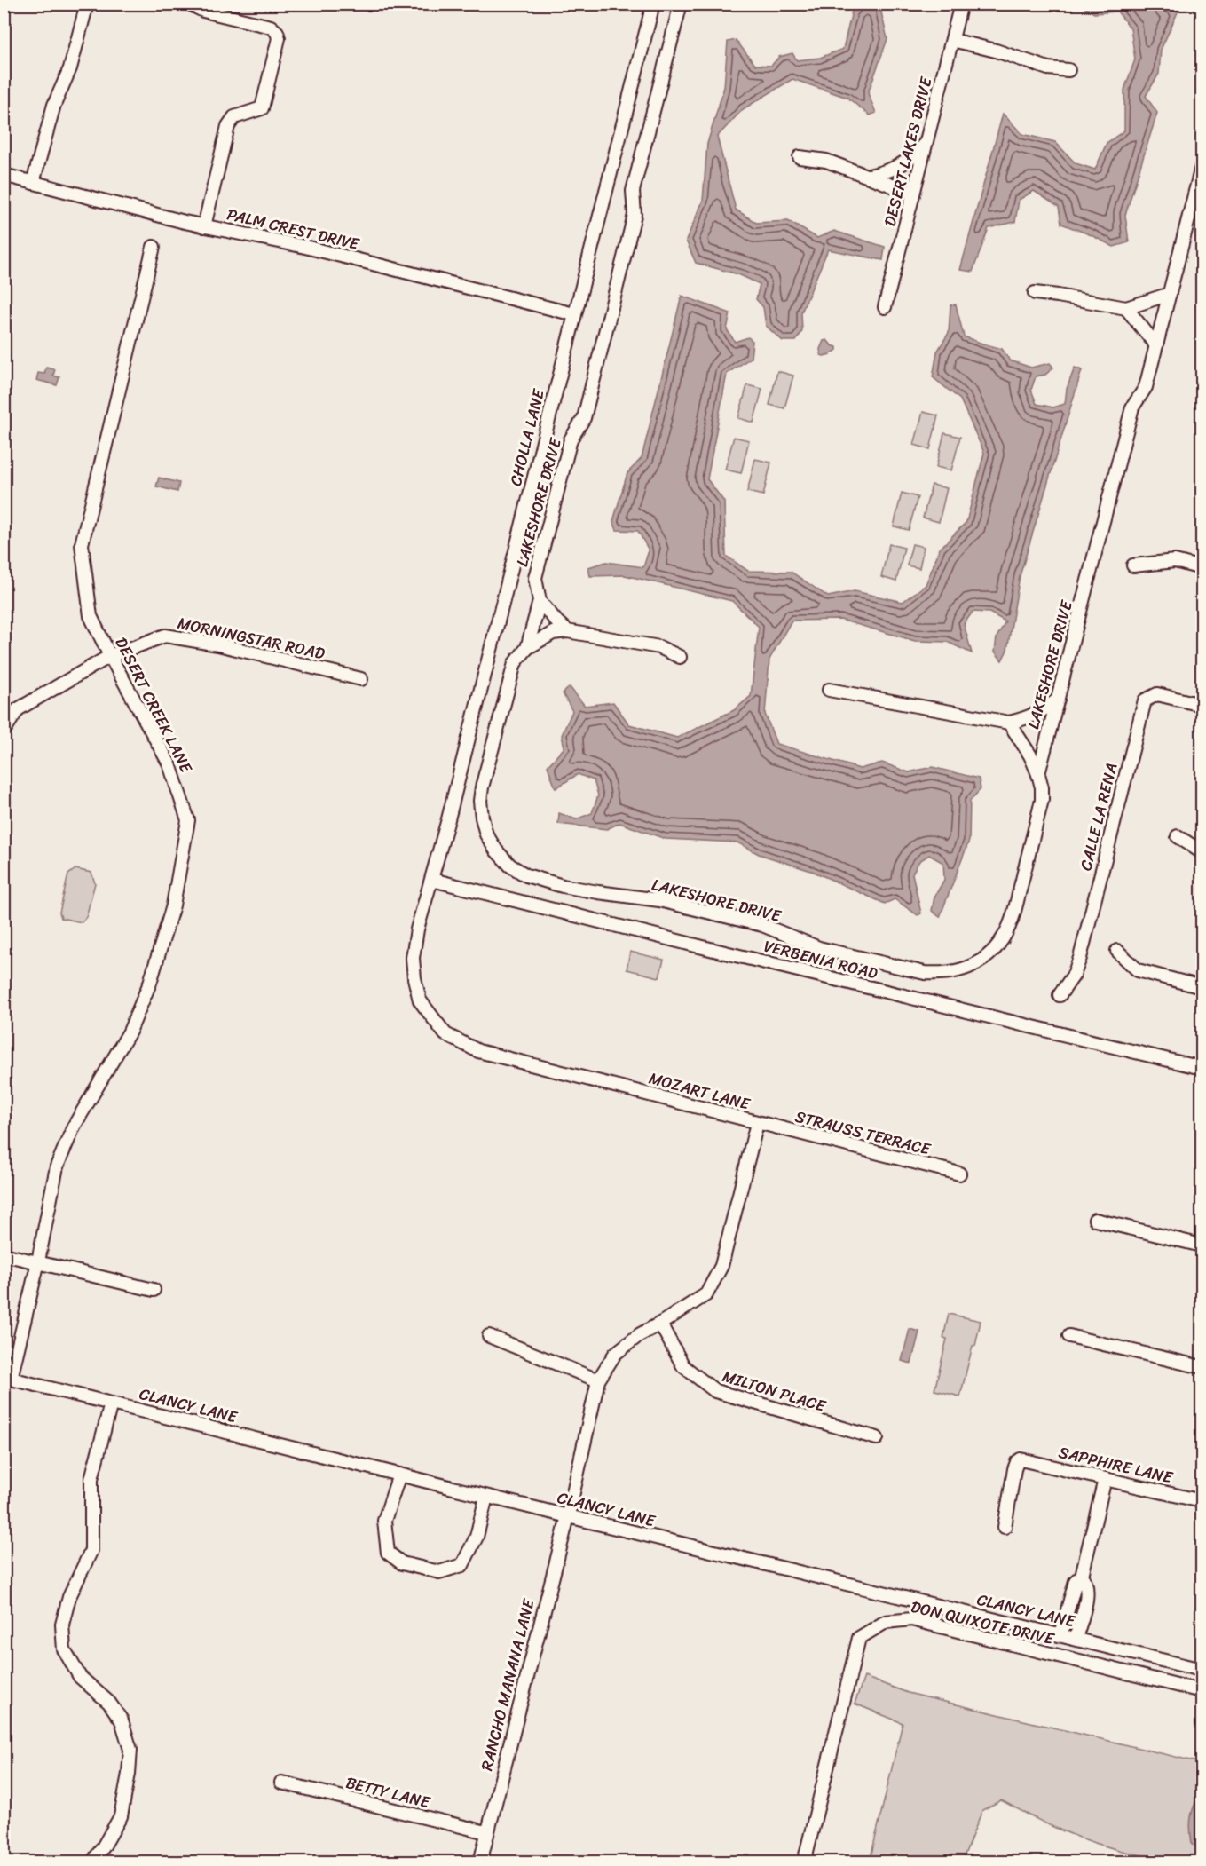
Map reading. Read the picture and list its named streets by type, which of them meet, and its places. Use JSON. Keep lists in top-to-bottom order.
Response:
{
  "streets": {
    "street": [
      "DESERT LAKES DRIVE",
      "PALM CREST DRIVE",
      "CHOLLA LANE",
      "LAKESHORE DRIVE",
      "MORNINGSTAR ROAD",
      "DESERT CREEK LANE",
      "CALLE LA RENA",
      "VERBENIA ROAD",
      "MOZART LANE",
      "STRAUSS TERRACE",
      "MILTON PLACE",
      "CLANCY LANE",
      "SAPPHIRE LANE",
      "DON QUIXOTE DRIVE",
      "RANCHO MANANA LANE",
      "BETTY LANE"
    ]
  },
  "crossings": [
    ["PALM CREST DRIVE", "CHOLLA LANE"],
    ["CHOLLA LANE", "VERBENIA ROAD"],
    ["CHOLLA LANE", "MOZART LANE"],
    ["MORNINGSTAR ROAD", "DESERT CREEK LANE"],
    ["DESERT CREEK LANE", "CLANCY LANE"],
    ["VERBENIA ROAD", "MOZART LANE"],
    ["MOZART LANE", "STRAUSS TERRACE"],
    ["MOZART LANE", "MILTON PLACE"],
    ["MOZART LANE", "CLANCY LANE"],
    ["MOZART LANE", "RANCHO MANANA LANE"],
    ["CLANCY LANE", "RANCHO MANANA LANE"],
    ["RANCHO MANANA LANE", "BETTY LANE"]
  ]
}
